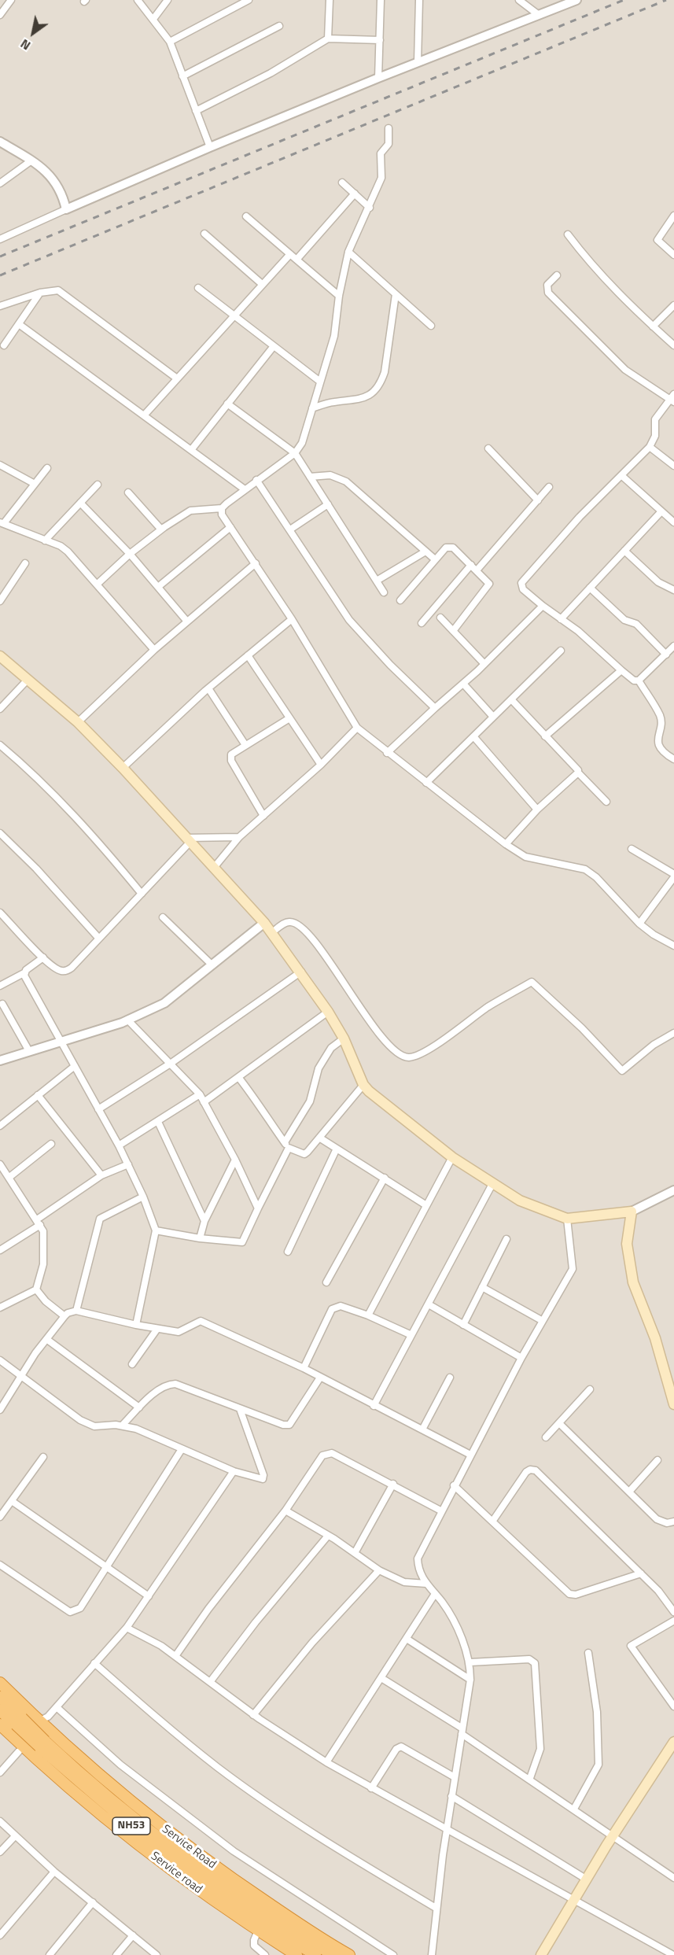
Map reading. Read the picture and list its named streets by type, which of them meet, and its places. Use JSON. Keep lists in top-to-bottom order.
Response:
{
  "streets": {
    "highway": ["NH53", "Service Road", "Service road"]
  },
  "north": "bottom left"
}
